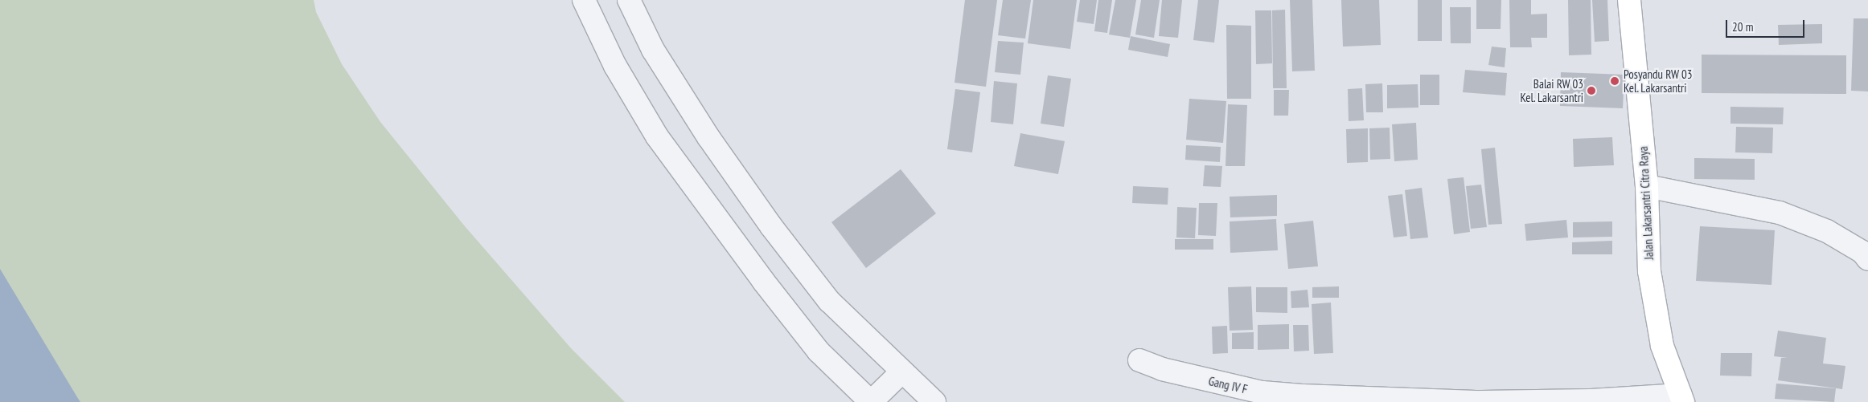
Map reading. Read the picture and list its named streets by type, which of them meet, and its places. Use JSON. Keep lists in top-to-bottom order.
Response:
{
  "streets": {
    "street": ["Jalan Lakarsantri Citra Raya", "Gang IV F"]
  },
  "crossings": [
    ["Jalan Lakarsantri Citra Raya", "Gang IV F"]
  ],
  "places": ["Posyandu RW 03 Kel. Lakarsantri", "Balai RW 03 Kel. Lakarsantri"],
  "scale_bar": "20 m"
}
